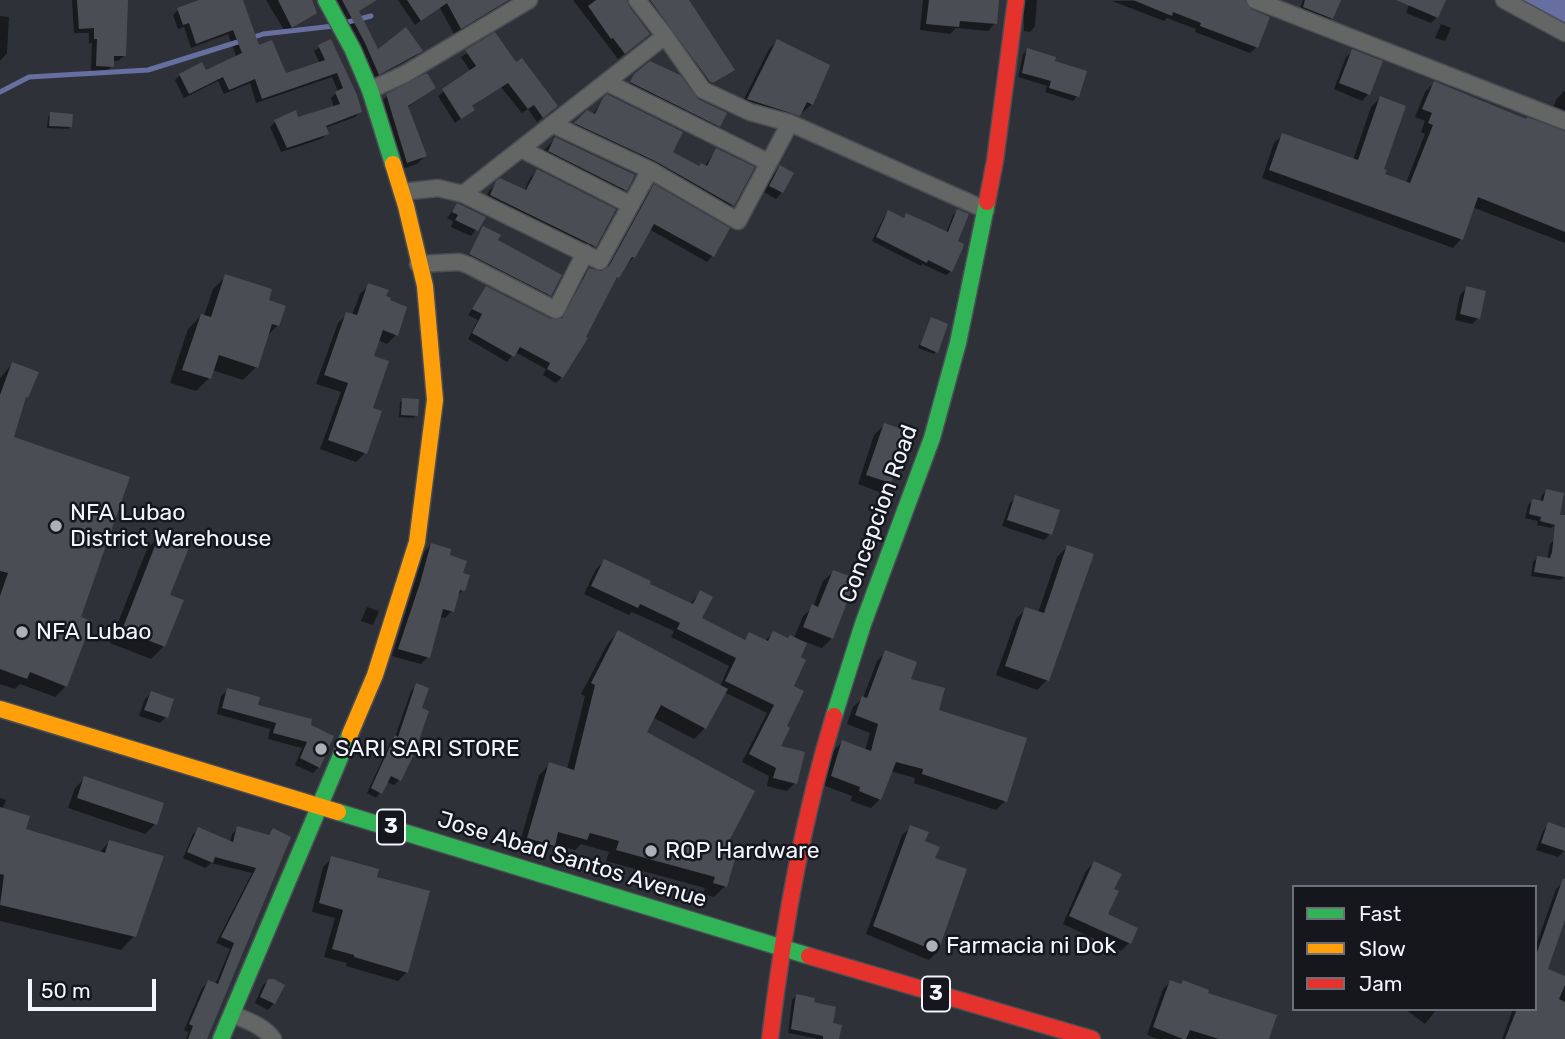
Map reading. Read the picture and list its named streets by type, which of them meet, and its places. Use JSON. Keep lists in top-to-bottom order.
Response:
{
  "streets": {
    "main road": ["Concepcion Road", "3", "Jose Abad Santos Avenue"]
  },
  "crossings": [
    ["Concepcion Road", "Jose Abad Santos Avenue"]
  ],
  "places": [
    "NFA Lubao District Warehouse",
    "NFA Lubao",
    "SARI SARI STORE",
    "RQP Hardware",
    "Farmacia ni Dok"
  ],
  "legend": ["Fast", "Slow", "Jam"],
  "scale_bar": "50 m"
}
